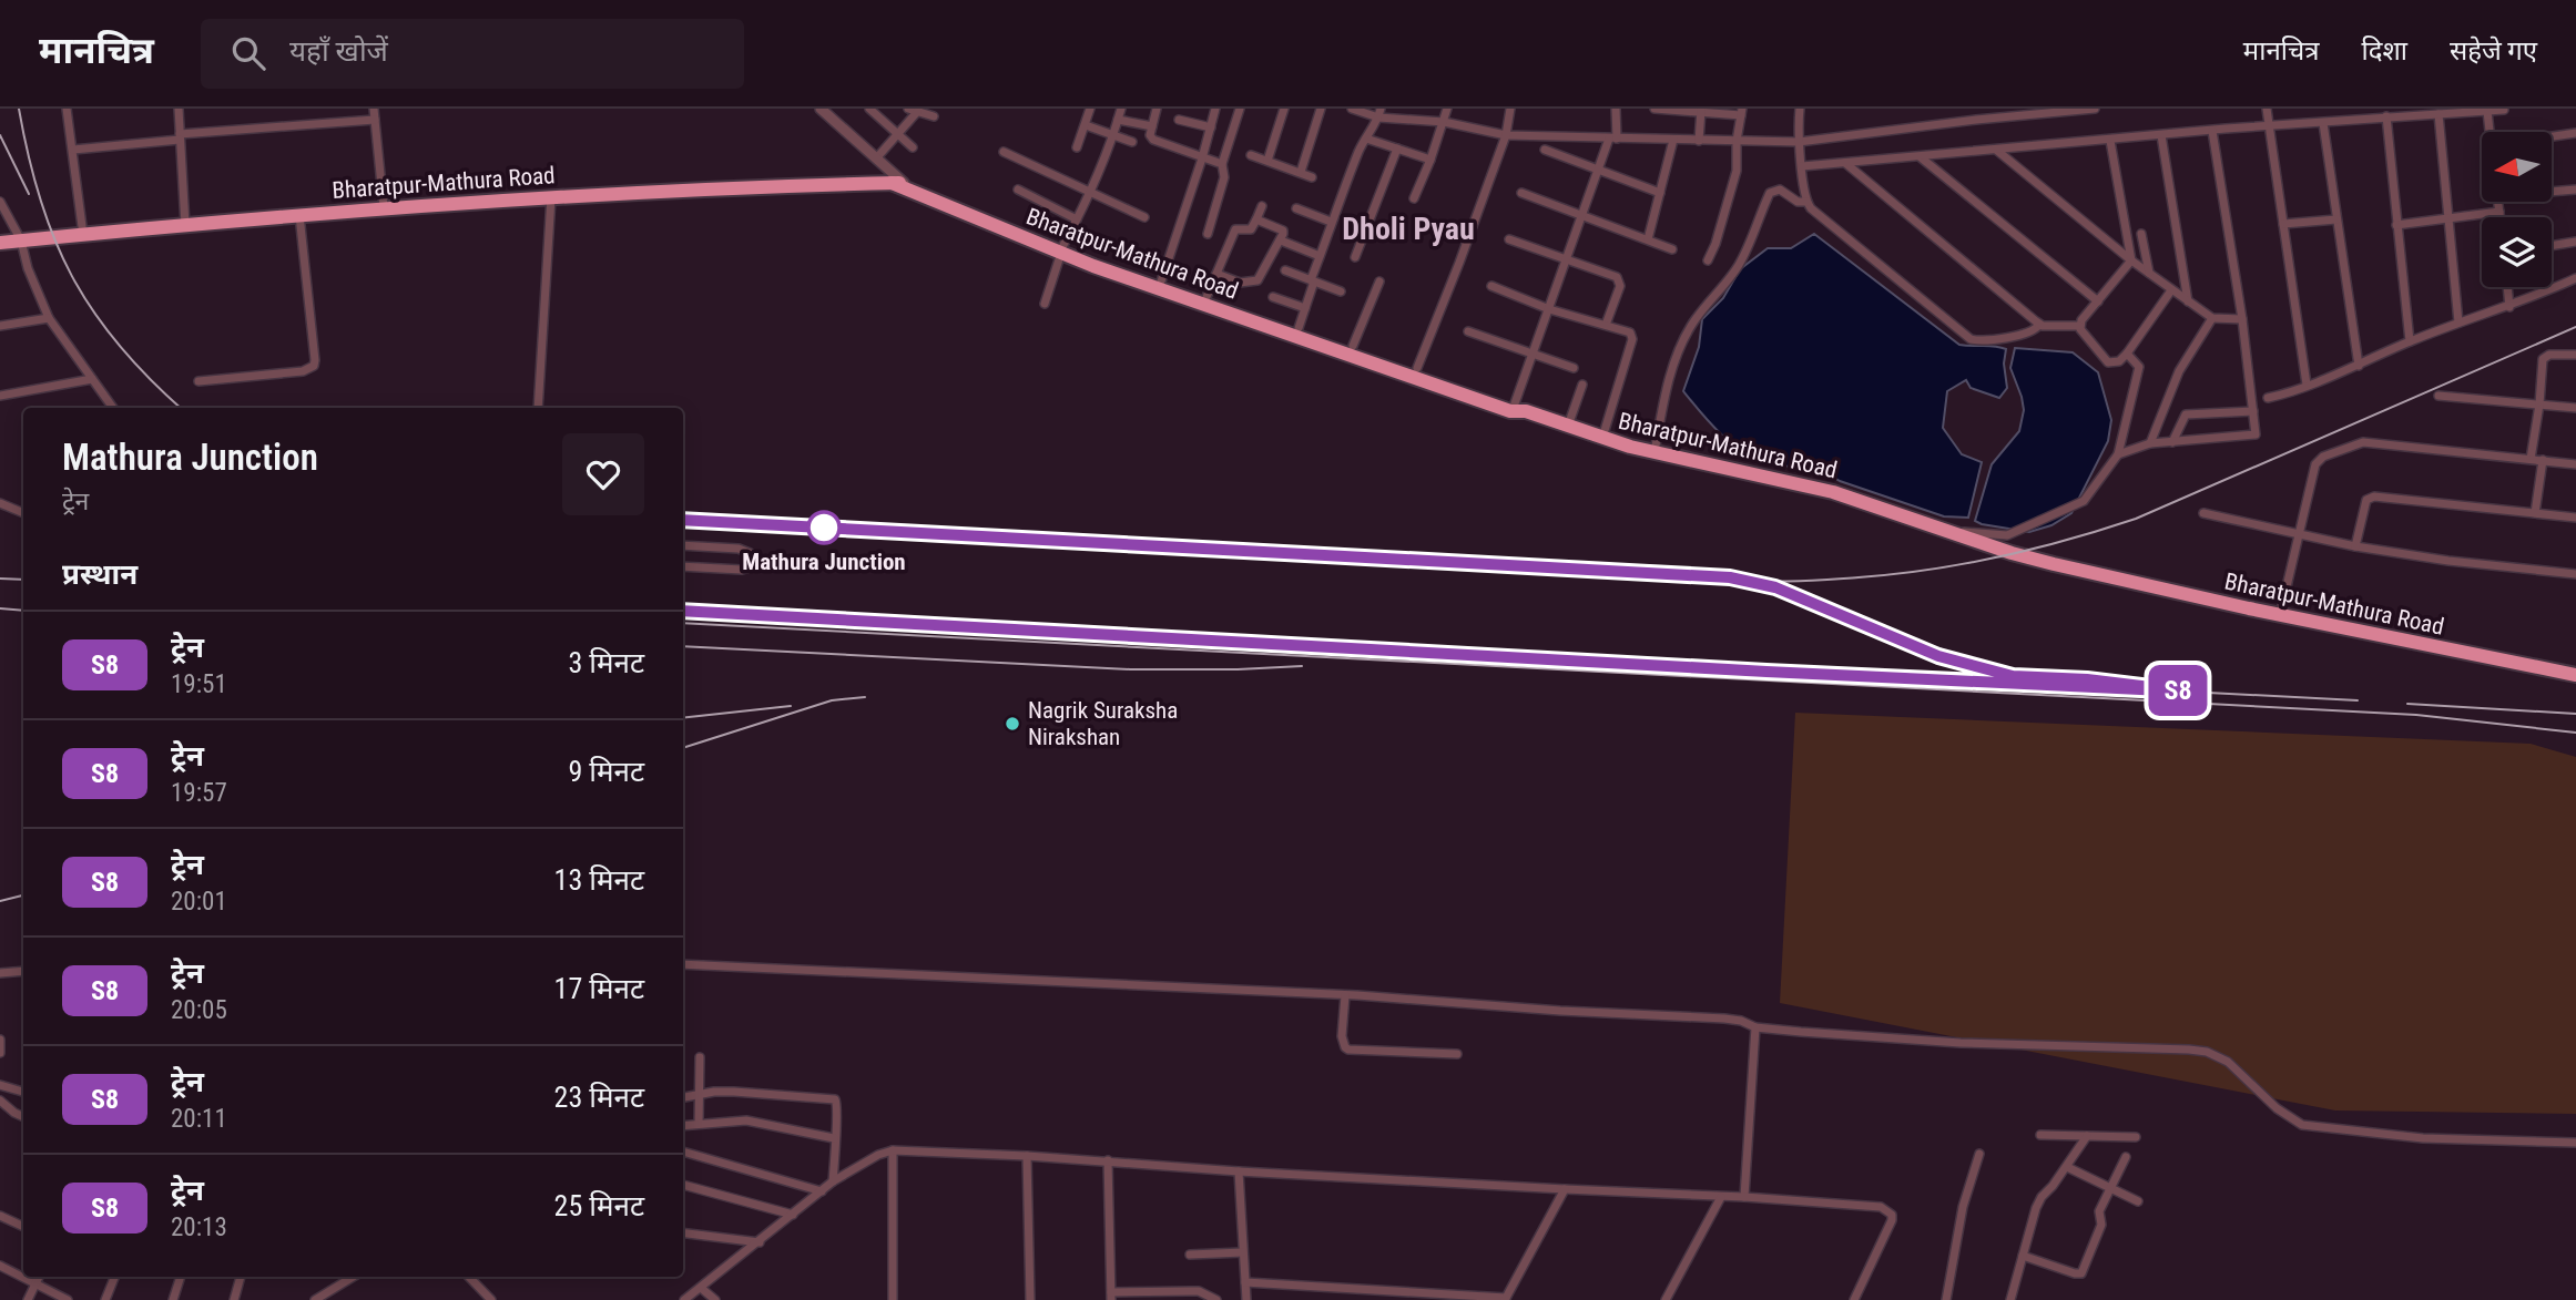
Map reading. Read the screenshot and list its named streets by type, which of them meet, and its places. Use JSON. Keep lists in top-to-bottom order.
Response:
{
  "streets": {
    "highway": ["Bharatpur-Mathura Road"]
  },
  "districts": ["Dholi Pyau"],
  "places": ["Mathura Junction", "Nagrik Suraksha Nirakshan"],
  "north": "left",
  "page": {
    "header": "मानचित्र",
    "search": "यहाँ खोजें",
    "nav": ["मानचित्र", "दिशा", "सहेजे गए"],
    "on_map": "S8",
    "heading": [
      ["Mathura Junction", "ट्रेन"],
      "प्रस्थान"
    ],
    "list": [
      {
        "mark": "S8",
        "name": "ट्रेन",
        "note": "19:51",
        "value": "3 मिनट"
      },
      {
        "mark": "S8",
        "name": "ट्रेन",
        "note": "19:57",
        "value": "9 मिनट"
      },
      {
        "mark": "S8",
        "name": "ट्रेन",
        "note": "20:01",
        "value": "13 मिनट"
      },
      {
        "mark": "S8",
        "name": "ट्रेन",
        "note": "20:05",
        "value": "17 मिनट"
      },
      {
        "mark": "S8",
        "name": "ट्रेन",
        "note": "20:11",
        "value": "23 मिनट"
      },
      {
        "mark": "S8",
        "name": "ट्रेन",
        "note": "20:13",
        "value": "25 मिनट"
      }
    ]
  }
}
